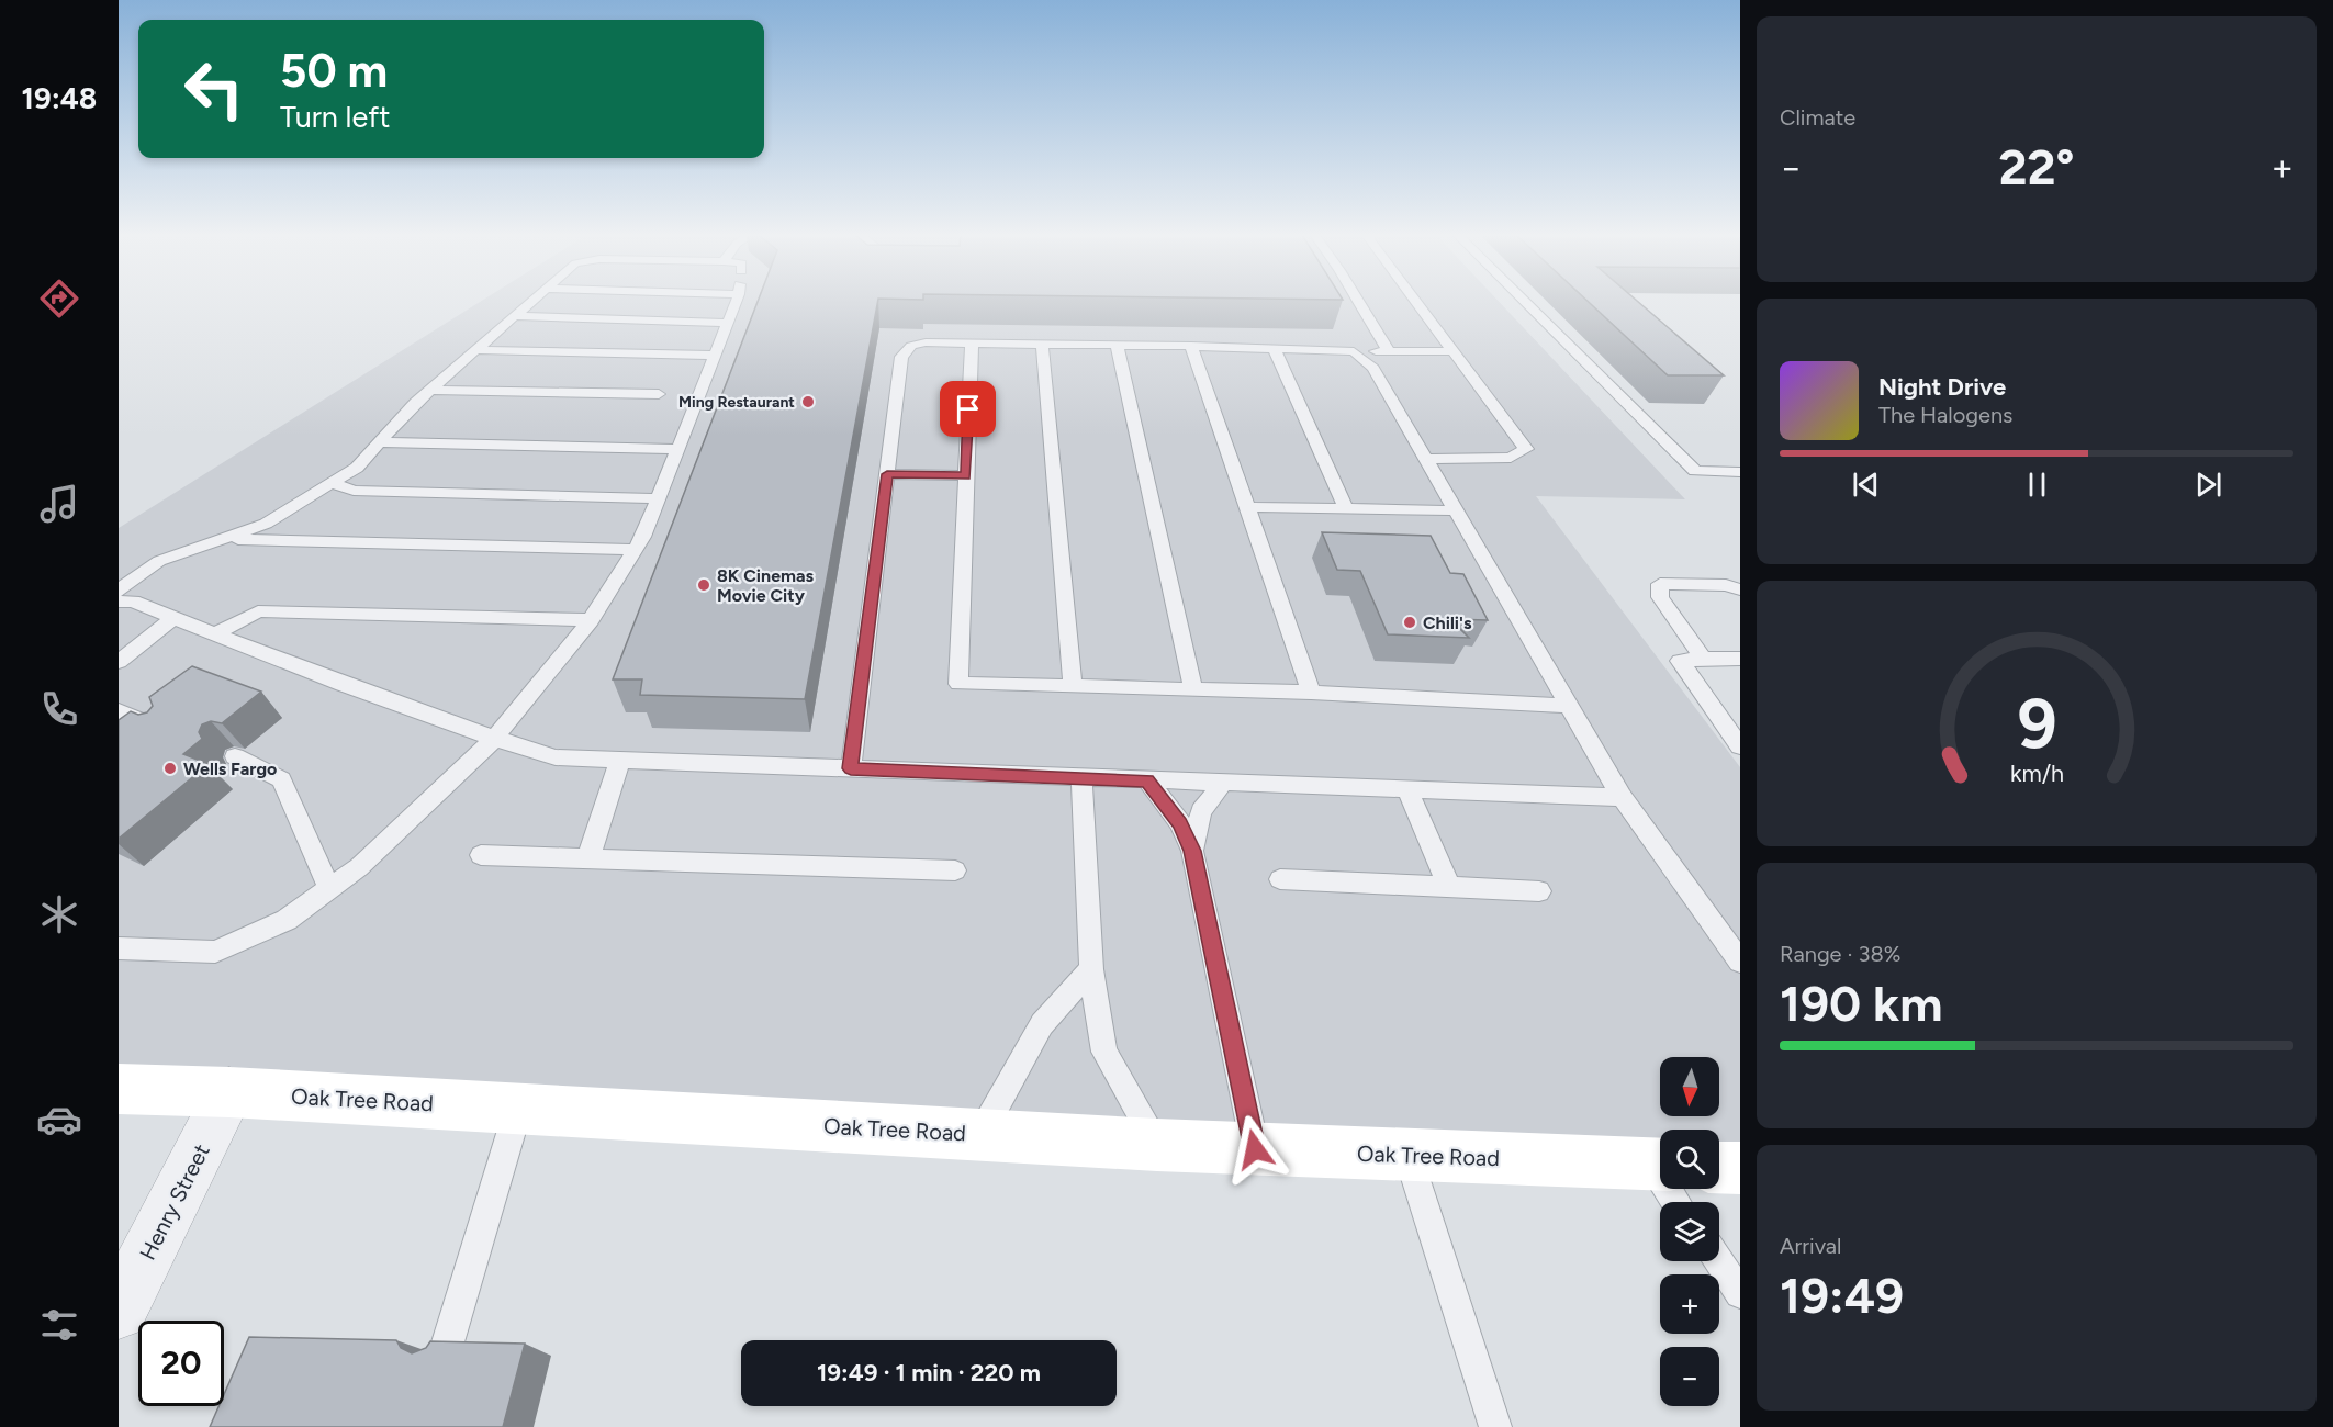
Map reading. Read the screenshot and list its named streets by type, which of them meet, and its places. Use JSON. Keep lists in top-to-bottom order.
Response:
{
  "streets": {
    "main road": ["Oak Tree Road"],
    "street": ["Henry Street"]
  },
  "crossings": [
    ["Oak Tree Road", "Henry Street"]
  ],
  "places": [
    "Ming Restaurant",
    "8K Cinemas Movie City",
    "Chili's",
    "Wells Fargo"
  ],
  "north": "bottom",
  "page": {
    "tabs": "19:48",
    "tile": [
      "Climate",
      ["Range · 38%", "190 km"],
      ["Arrival", "19:49"]
    ],
    "turn": ["50 m", "Turn left"],
    "heat": ["−", "22°", "+"],
    "song": ["Night Drive", "The Halogens"],
    "map_buttons": ["+", "−"],
    "limit": "20",
    "trip": "19:49 · 1 min · 220 m",
    "gauge": ["9", "km/h"]
  }
}
